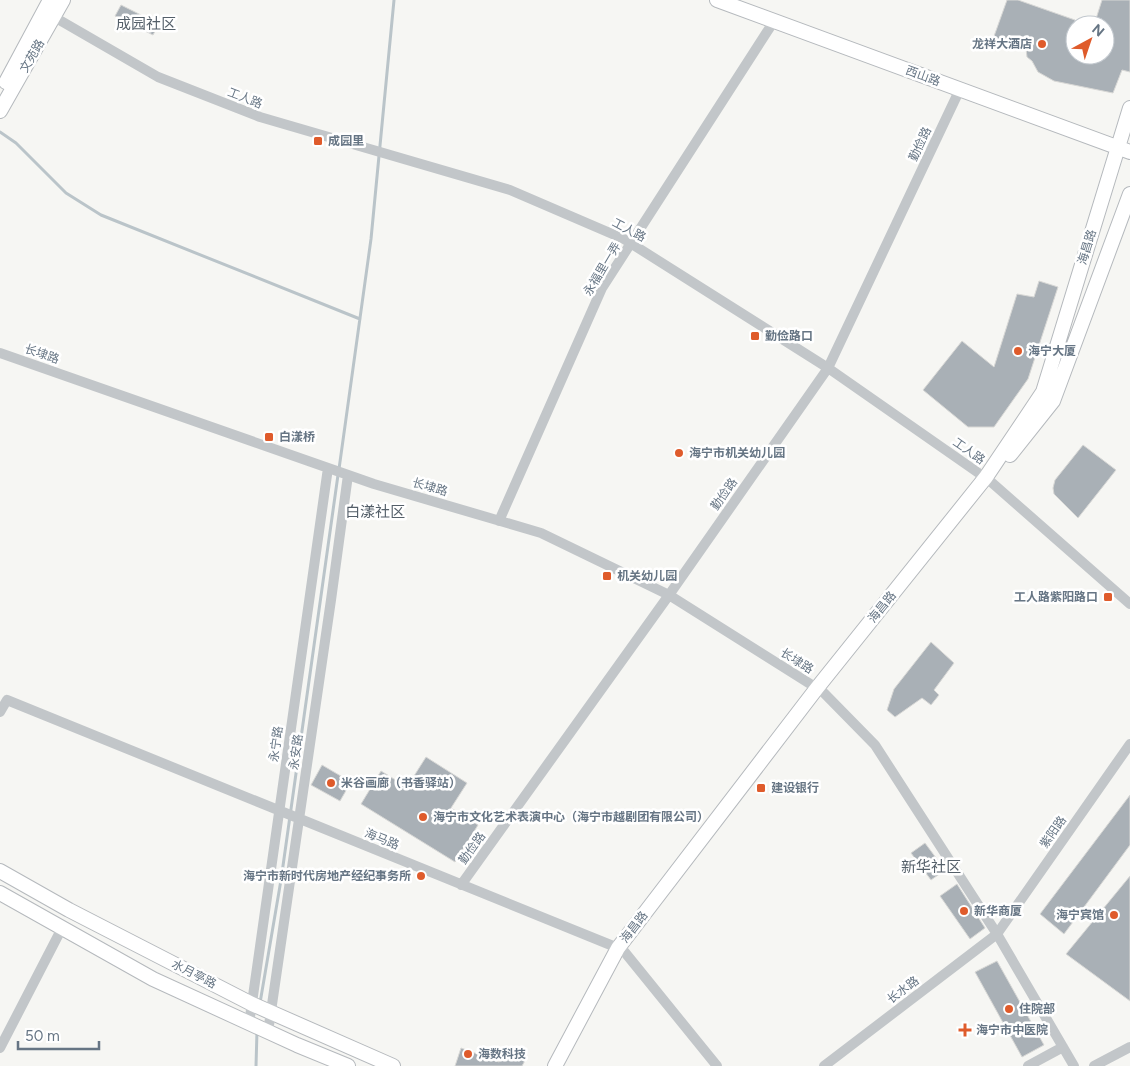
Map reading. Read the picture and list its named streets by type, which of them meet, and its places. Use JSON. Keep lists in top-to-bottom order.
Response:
{
  "streets": {
    "main road": [
      "文苑路",
      "西山路",
      "海昌路",
      "水月亭路"
    ],
    "street": [
      "工人路",
      "勤俭路",
      "永福里一弄",
      "长埭路",
      "永宁路",
      "永安路",
      "紫阳路",
      "海马路",
      "长水路"
    ]
  },
  "crossings": [
    ["文苑路", "工人路"],
    ["西山路", "勤俭路"],
    ["西山路", "海昌路"],
    ["西山路", "永福里一弄"],
    ["工人路", "勤俭路"],
    ["工人路", "海昌路"],
    ["工人路", "永福里一弄"],
    ["勤俭路", "长埭路"],
    ["勤俭路", "海马路"],
    ["海昌路", "长埭路"],
    ["海昌路", "海马路"],
    ["永福里一弄", "长埭路"],
    ["长埭路", "永宁路"],
    ["长埭路", "永安路"],
    ["长埭路", "紫阳路"],
    ["长埭路", "长水路"],
    ["永宁路", "海马路"],
    ["永宁路", "水月亭路"],
    ["永安路", "海马路"],
    ["永安路", "水月亭路"],
    ["紫阳路", "长水路"]
  ],
  "districts": ["成园社区", "白漾社区", "新华社区"],
  "places": {
    "other": [
      "龙祥大酒店",
      "海宁大厦",
      "海宁市机关幼儿园",
      "米谷画廊（书香驿站）",
      "海宁市文化艺术表演中心（海宁市越剧团有限公司）",
      "海宁市新时代房地产经纪事务所",
      "新华商厦",
      "海宁宾馆",
      "住院部",
      "海数科技"
    ],
    "transit": [
      "成园里",
      "勤俭路口",
      "白漾桥",
      "机关幼儿园",
      "工人路紫阳路口",
      "建设银行"
    ],
    "health": ["海宁市中医院"]
  },
  "scale_bar": "50 m",
  "north": "top right"
}
